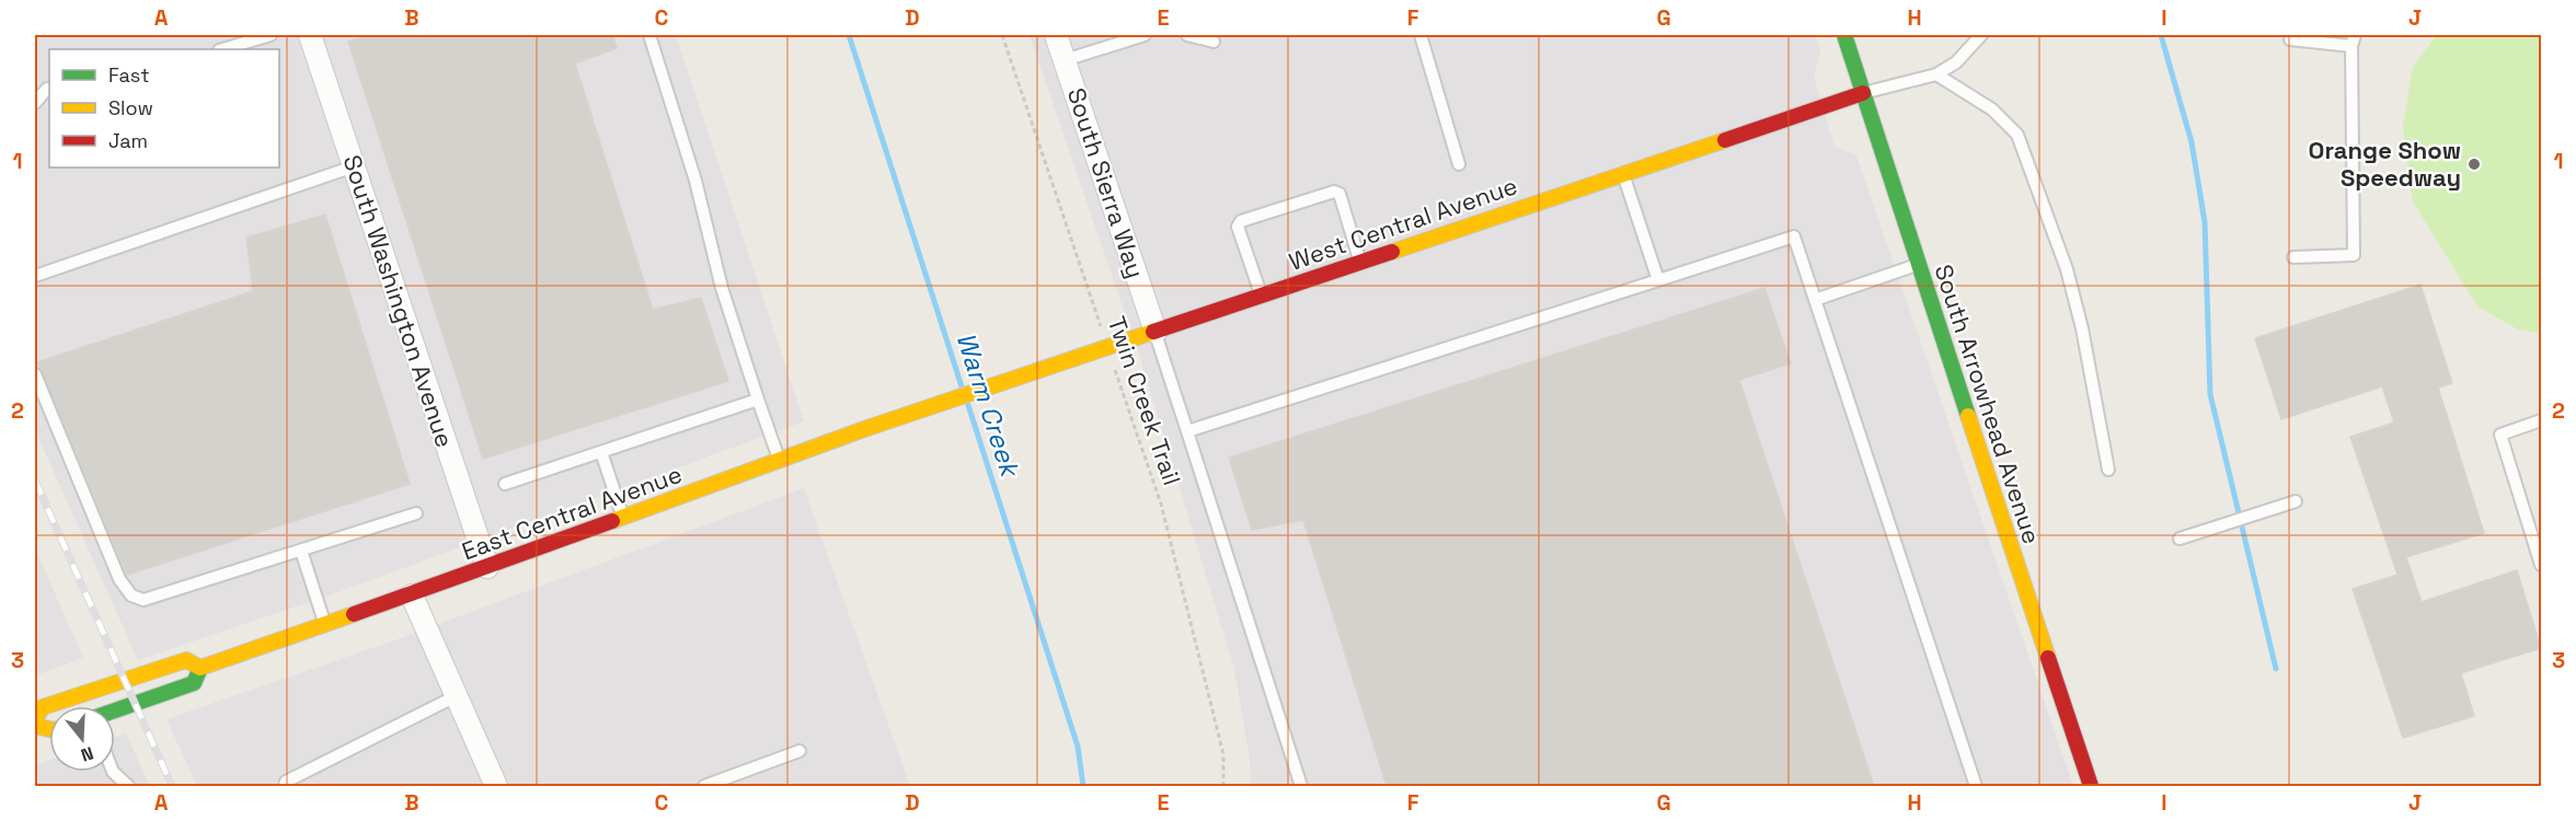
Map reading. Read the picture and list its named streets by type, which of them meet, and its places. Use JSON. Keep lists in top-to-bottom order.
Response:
{
  "streets": {
    "street": [
      "South Sierra Way",
      "West Central Avenue",
      "South Washington Avenue",
      "South Arrowhead Avenue",
      "East Central Avenue"
    ],
    "path": ["Twin Creek Trail"]
  },
  "crossings": [
    ["South Sierra Way", "West Central Avenue"],
    ["West Central Avenue", "Twin Creek Trail"],
    ["West Central Avenue", "South Arrowhead Avenue"],
    ["West Central Avenue", "East Central Avenue"],
    ["South Washington Avenue", "East Central Avenue"]
  ],
  "water": ["Warm Creek"],
  "places": ["Orange Show Speedway"],
  "legend": ["Fast", "Slow", "Jam"],
  "north": "bottom",
  "grid": {
    "columns": [
      "A",
      "B",
      "C",
      "D",
      "E",
      "F",
      "G",
      "H",
      "I",
      "J"
    ],
    "rows": ["1", "2", "3"]
  }
}
